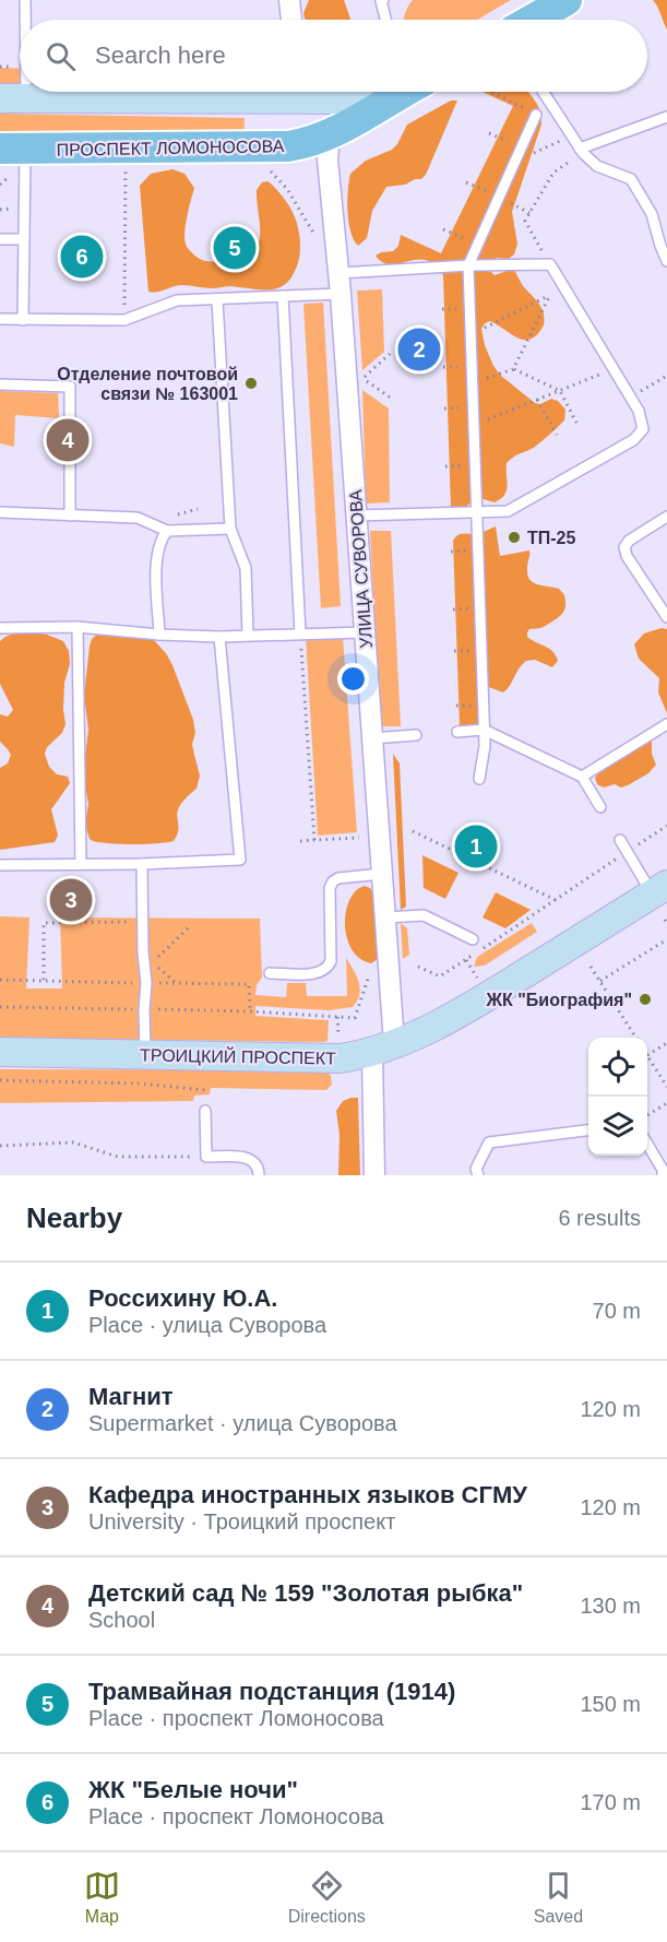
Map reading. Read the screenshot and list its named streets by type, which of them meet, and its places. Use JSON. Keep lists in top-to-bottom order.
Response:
{
  "streets": {
    "main road": ["ПРОСПЕКТ ЛОМОНОСОВА", "ТРОИЦКИЙ ПРОСПЕКТ"],
    "street": ["УЛИЦА СУВОРОВА"]
  },
  "crossings": [
    ["ПРОСПЕКТ ЛОМОНОСОВА", "УЛИЦА СУВОРОВА"],
    ["УЛИЦА СУВОРОВА", "ТРОИЦКИЙ ПРОСПЕКТ"]
  ],
  "places": ["Отделение почтовой связи № 163001", "ТП-25", "ЖК \"Биография\""],
  "page": {
    "search": "Search here",
    "pins": [
      "5",
      "6",
      "2",
      "4",
      "1",
      "3"
    ],
    "heading": ["Nearby", "6 results"],
    "list": [
      {
        "mark": "1",
        "name": "Россихину Ю.А.",
        "note": "Place · улица Суворова",
        "value": "70 m"
      },
      {
        "mark": "2",
        "name": "Магнит",
        "note": "Supermarket · улица Суворова",
        "value": "120 m"
      },
      {
        "mark": "3",
        "name": "Кафедра иностранных языков СГМУ",
        "note": "University · Троицкий проспект",
        "value": "120 m"
      },
      {
        "mark": "4",
        "name": "Детский сад № 159 \"Золотая рыбка\"",
        "note": "School",
        "value": "130 m"
      },
      {
        "mark": "5",
        "name": "Трамвайная подстанция (1914)",
        "note": "Place · проспект Ломоносова",
        "value": "150 m"
      },
      {
        "mark": "6",
        "name": "ЖК \"Белые ночи\"",
        "note": "Place · проспект Ломоносова",
        "value": "170 m"
      }
    ],
    "nav": ["Map", "Directions", "Saved"]
  }
}
